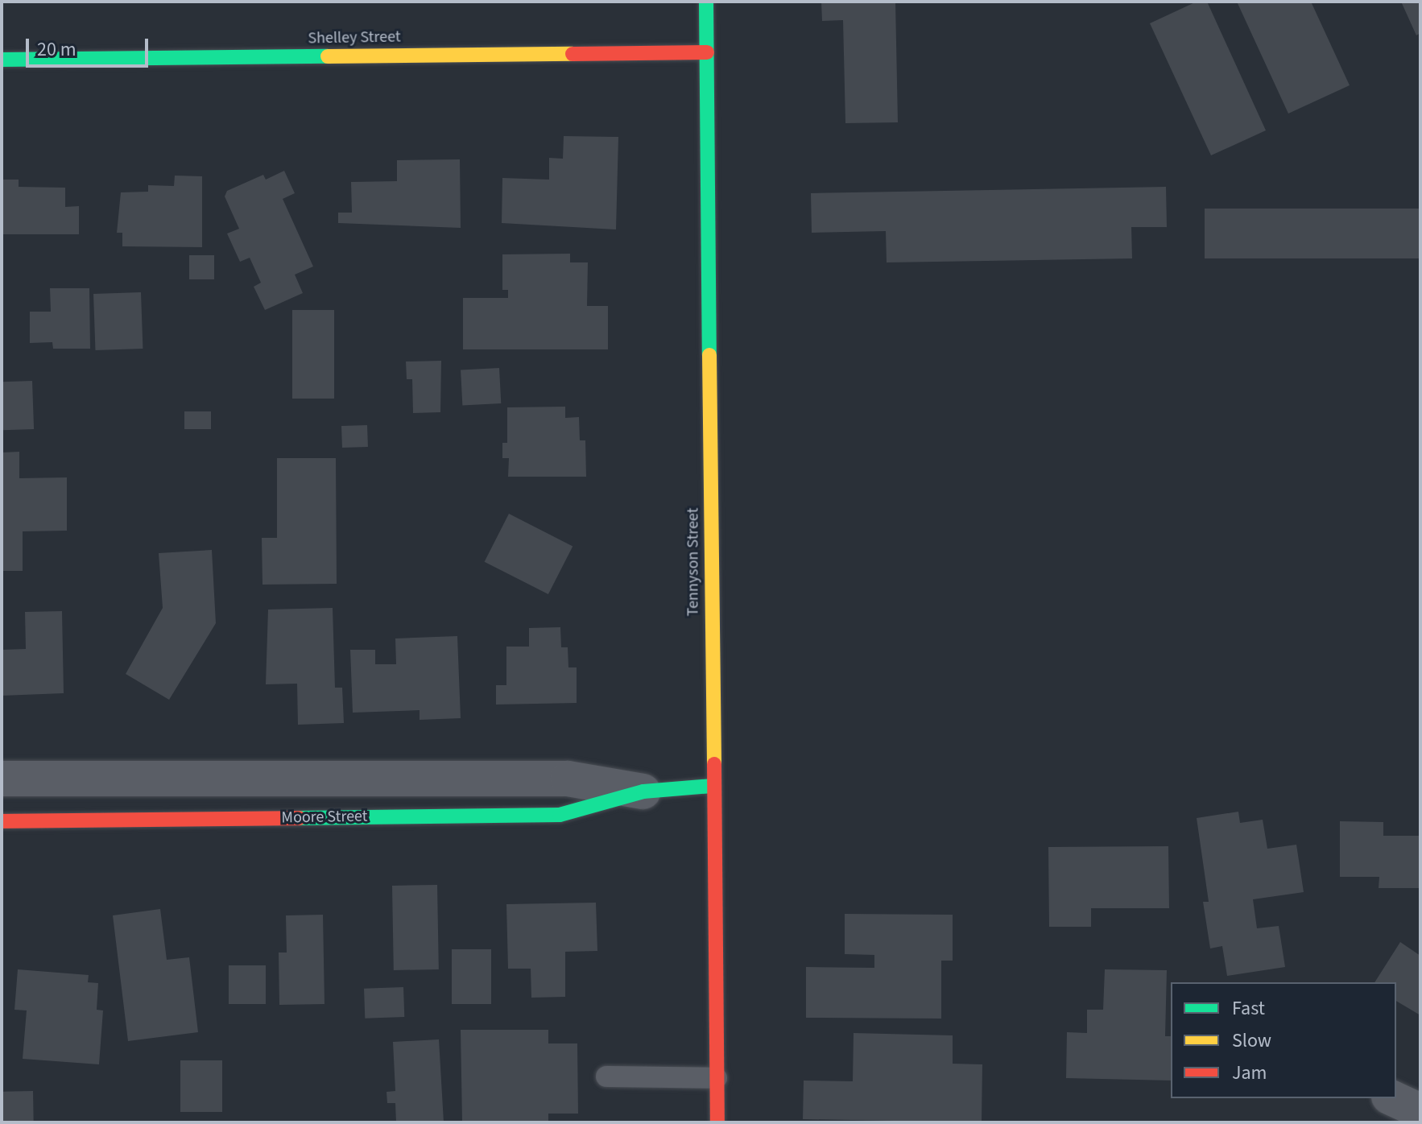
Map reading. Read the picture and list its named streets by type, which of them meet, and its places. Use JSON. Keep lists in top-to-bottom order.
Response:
{
  "streets": {
    "street": ["Shelley Street", "Tennyson Street", "Moore Street"]
  },
  "crossings": [
    ["Shelley Street", "Tennyson Street"],
    ["Tennyson Street", "Moore Street"]
  ],
  "legend": ["Fast", "Slow", "Jam"],
  "scale_bar": "20 m"
}
